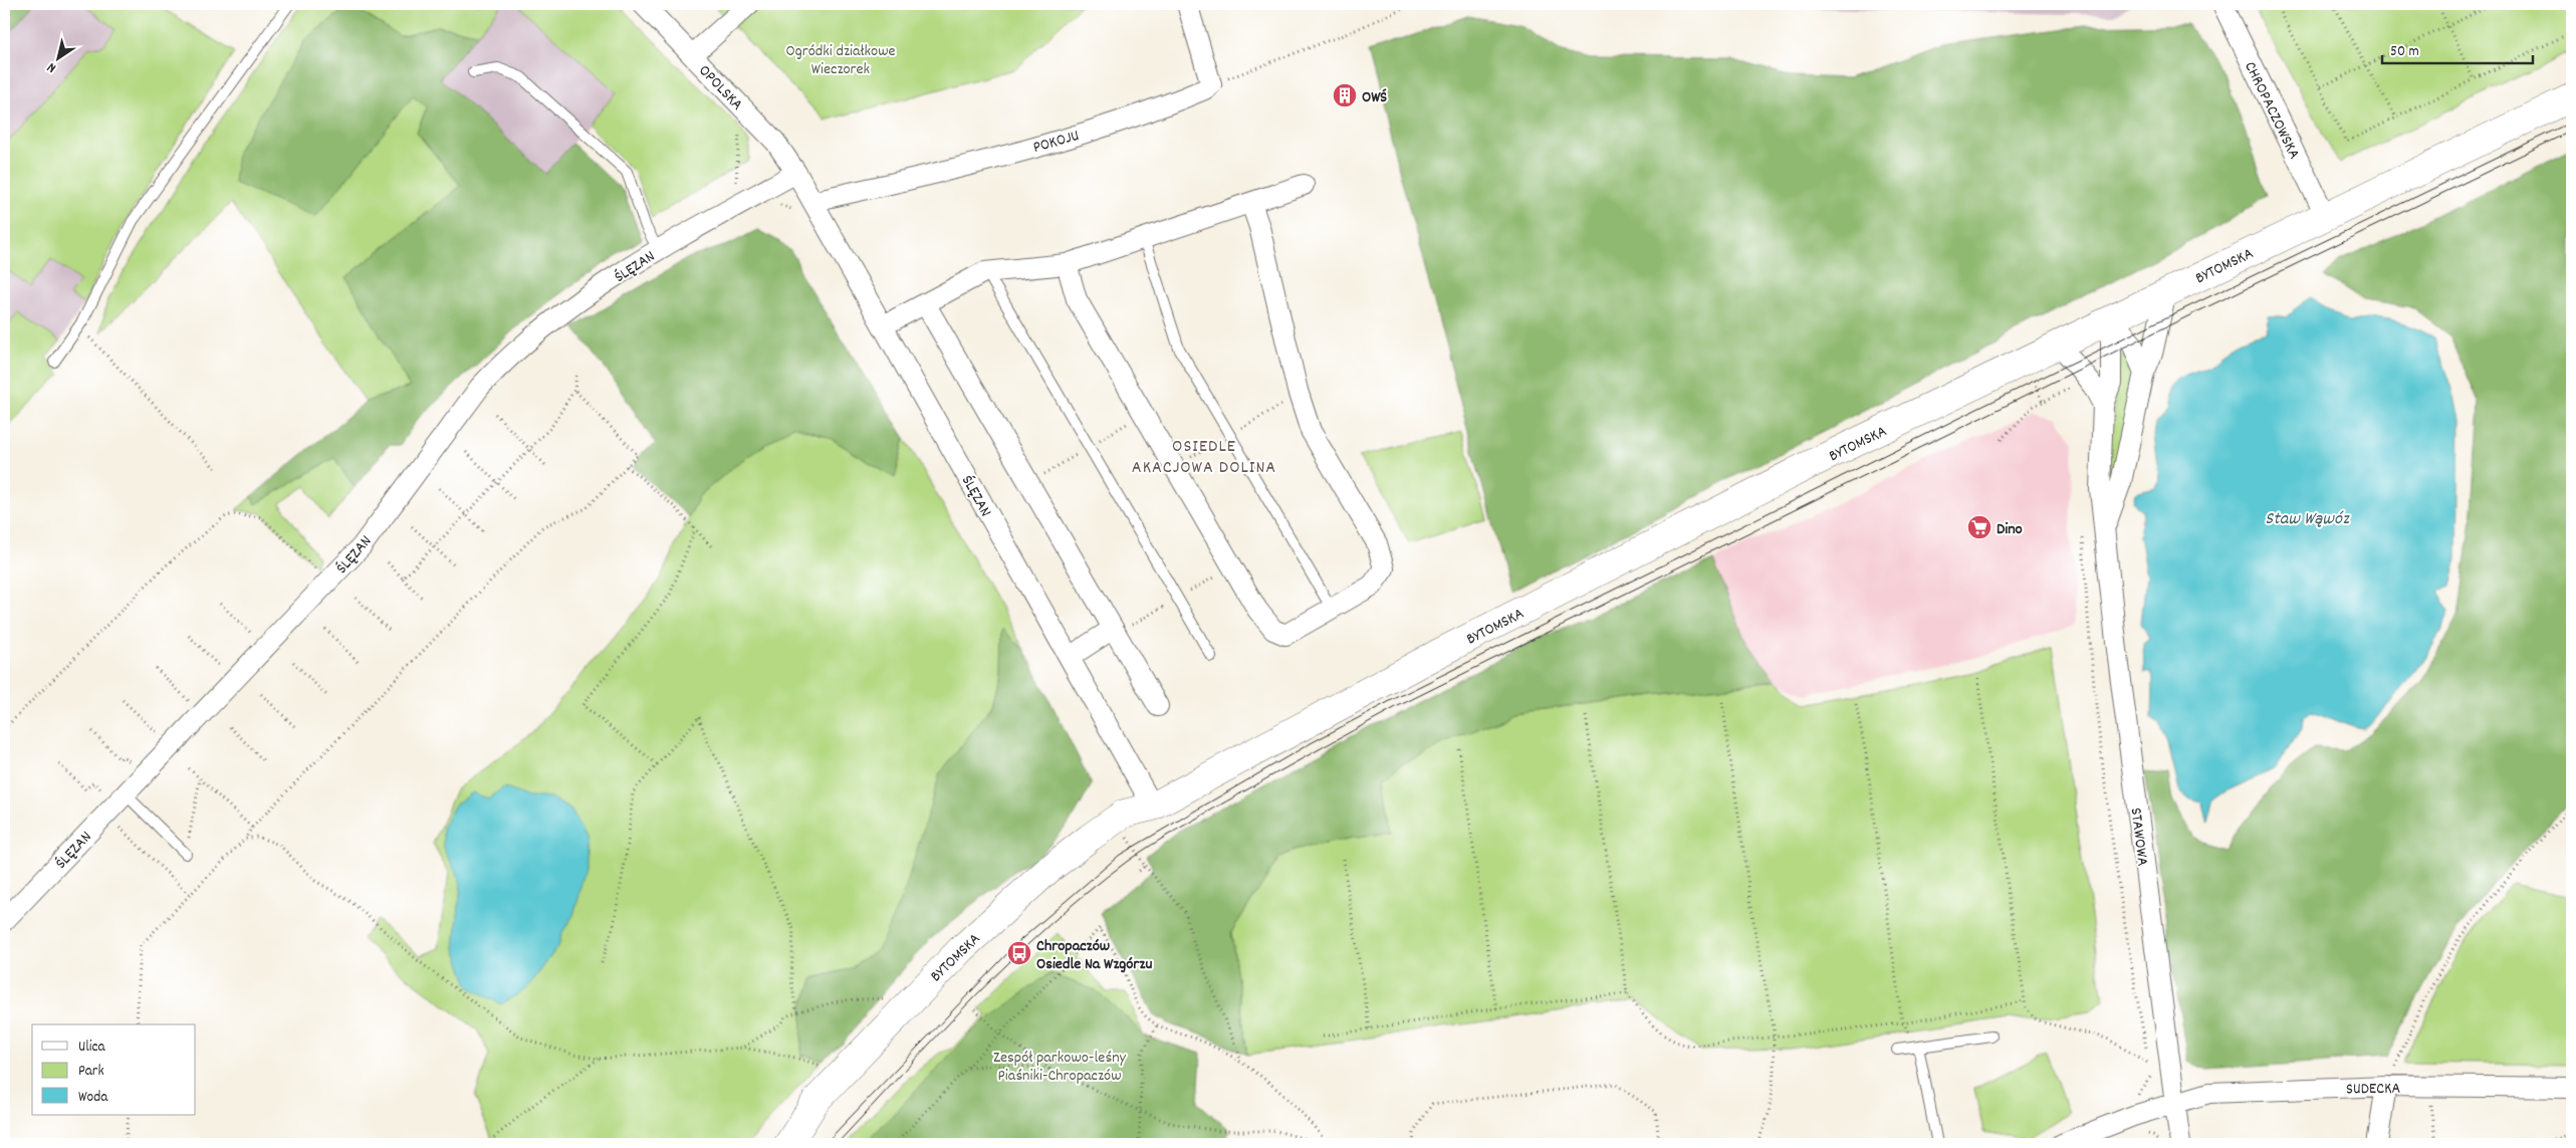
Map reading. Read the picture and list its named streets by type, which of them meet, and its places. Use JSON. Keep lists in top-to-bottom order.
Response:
{
  "streets": {
    "main road": ["BYTOMSKA"],
    "street": [
      "OPOLSKA",
      "CHROPACZOWSKA",
      "POKOJU",
      "ŚLĘZAN",
      "STAWOWA",
      "SUDECKA"
    ]
  },
  "crossings": [
    ["OPOLSKA", "ŚLĘZAN"],
    ["CHROPACZOWSKA", "BYTOMSKA"],
    ["POKOJU", "ŚLĘZAN"],
    ["BYTOMSKA", "ŚLĘZAN"],
    ["STAWOWA", "SUDECKA"]
  ],
  "districts": ["OSIEDLE AKACJOWA DOLINA"],
  "water": ["Staw Wąwóz"],
  "parks": ["Ogródki działkowe Wieczorek", "Zespół parkowo-leśny Piaśniki-Chropaczów"],
  "places": {
    "building": ["OWŚ"],
    "supermarket": ["Dino"],
    "bus stop": ["Chropaczów Osiedle Na Wzgórzu"]
  },
  "legend": ["Ulica", "Park", "Woda"],
  "scale_bar": "50 m",
  "north": "bottom left"
}
